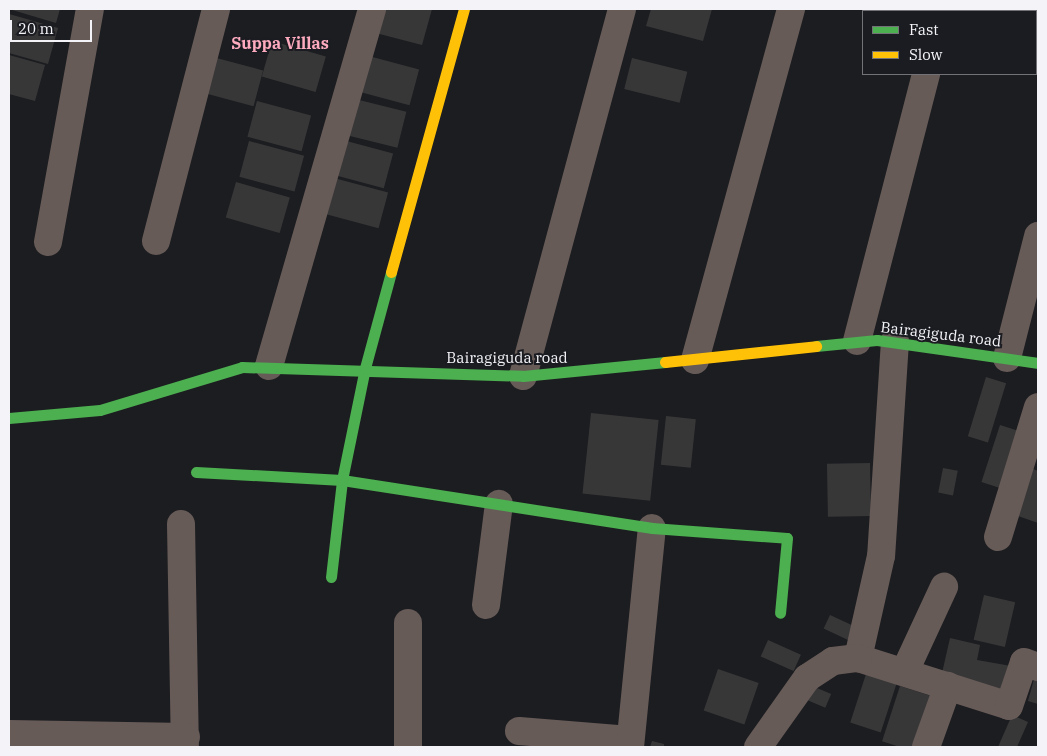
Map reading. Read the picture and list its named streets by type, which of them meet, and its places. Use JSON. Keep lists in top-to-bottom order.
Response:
{
  "streets": {
    "street": ["Bairagiguda road"]
  },
  "districts": ["Suppa Villas"],
  "legend": ["Fast", "Slow"],
  "scale_bar": "20 m"
}
